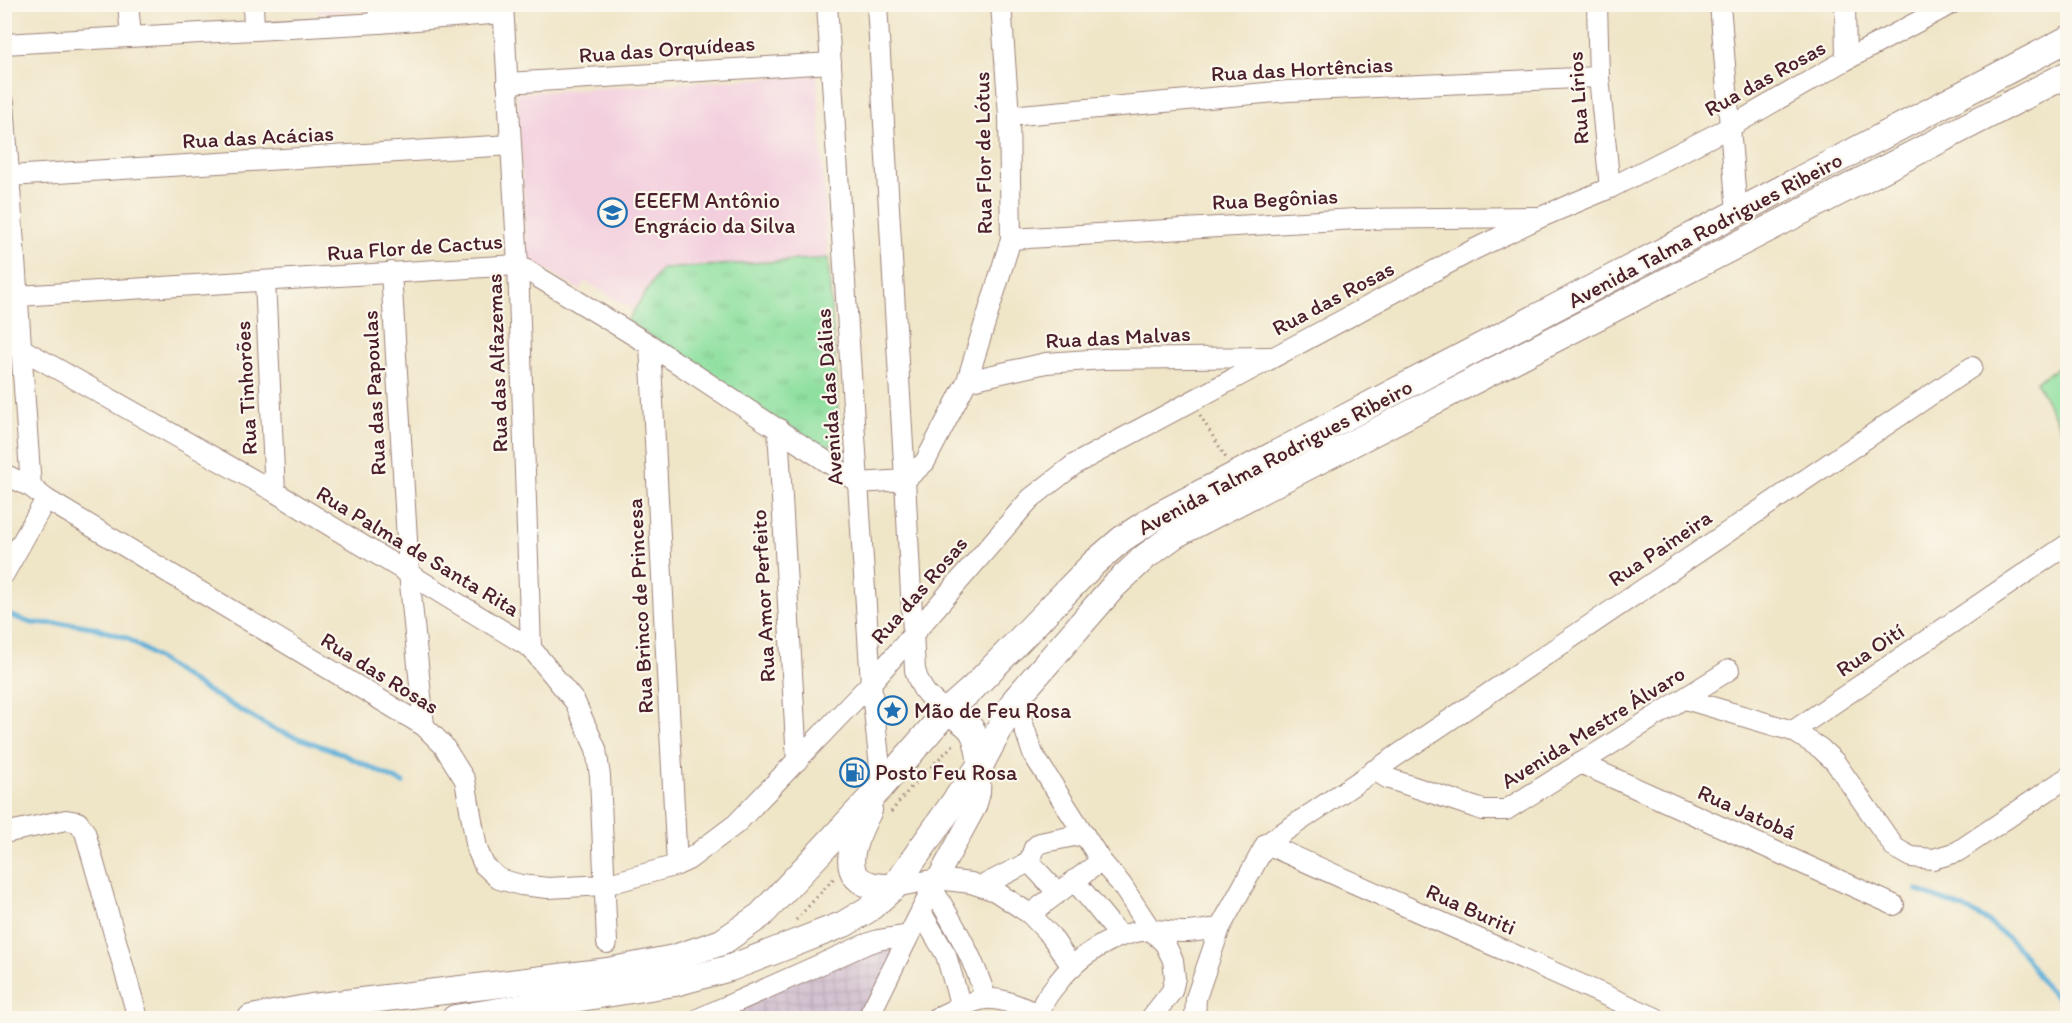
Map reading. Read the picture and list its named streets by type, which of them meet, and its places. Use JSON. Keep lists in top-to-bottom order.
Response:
{
  "streets": {
    "main road": ["Avenida Talma Rodrigues Ribeiro"],
    "street": [
      "Rua das Orquídeas",
      "Rua das Hortências",
      "Rua das Rosas",
      "Rua Lírios",
      "Rua das Acácias",
      "Rua Flor de Lótus",
      "Rua Begônias",
      "Rua Flor de Cactus",
      "Rua das Malvas",
      "Rua das Alfazemas",
      "Rua Tinhorões",
      "Rua das Papoulas",
      "Avenida das Dálias",
      "Rua Paineira",
      "Rua Palma de Santa Rita",
      "Rua Amor Perfeito",
      "Rua Brinco de Princesa",
      "Rua Oití",
      "Avenida Mestre Álvaro",
      "Rua Jatobá",
      "Rua Buriti"
    ]
  },
  "crossings": [
    ["Rua das Orquídeas", "Rua das Alfazemas"],
    ["Rua das Orquídeas", "Avenida das Dálias"],
    ["Rua das Hortências", "Rua Lírios"],
    ["Rua das Hortências", "Rua Flor de Lótus"],
    ["Rua das Rosas", "Rua Lírios"],
    ["Rua das Rosas", "Rua Begônias"],
    ["Rua das Rosas", "Rua das Malvas"],
    ["Rua das Rosas", "Rua das Papoulas"],
    ["Rua das Rosas", "Avenida das Dálias"],
    ["Rua das Rosas", "Rua Palma de Santa Rita"],
    ["Rua das Rosas", "Rua Amor Perfeito"],
    ["Rua das Rosas", "Rua Brinco de Princesa"],
    ["Rua das Acácias", "Rua das Alfazemas"],
    ["Rua Flor de Lótus", "Rua Begônias"],
    ["Rua Flor de Lótus", "Rua das Malvas"],
    ["Avenida Talma Rodrigues Ribeiro", "Avenida das Dálias"],
    ["Rua Flor de Cactus", "Rua das Alfazemas"],
    ["Rua Flor de Cactus", "Rua Tinhorões"],
    ["Rua Flor de Cactus", "Rua das Papoulas"],
    ["Rua Flor de Cactus", "Avenida das Dálias"],
    ["Rua Flor de Cactus", "Rua Amor Perfeito"],
    ["Rua Flor de Cactus", "Rua Brinco de Princesa"],
    ["Rua das Alfazemas", "Rua Palma de Santa Rita"],
    ["Rua Tinhorões", "Rua Palma de Santa Rita"],
    ["Rua das Papoulas", "Rua Palma de Santa Rita"],
    ["Rua Paineira", "Avenida Mestre Álvaro"],
    ["Avenida Mestre Álvaro", "Rua Jatobá"]
  ],
  "places": {
    "school or university": ["EEEFM Antônio Engrácio da Silva"],
    "place": ["Mão de Feu Rosa"],
    "fuel station": ["Posto Feu Rosa"]
  }
}
